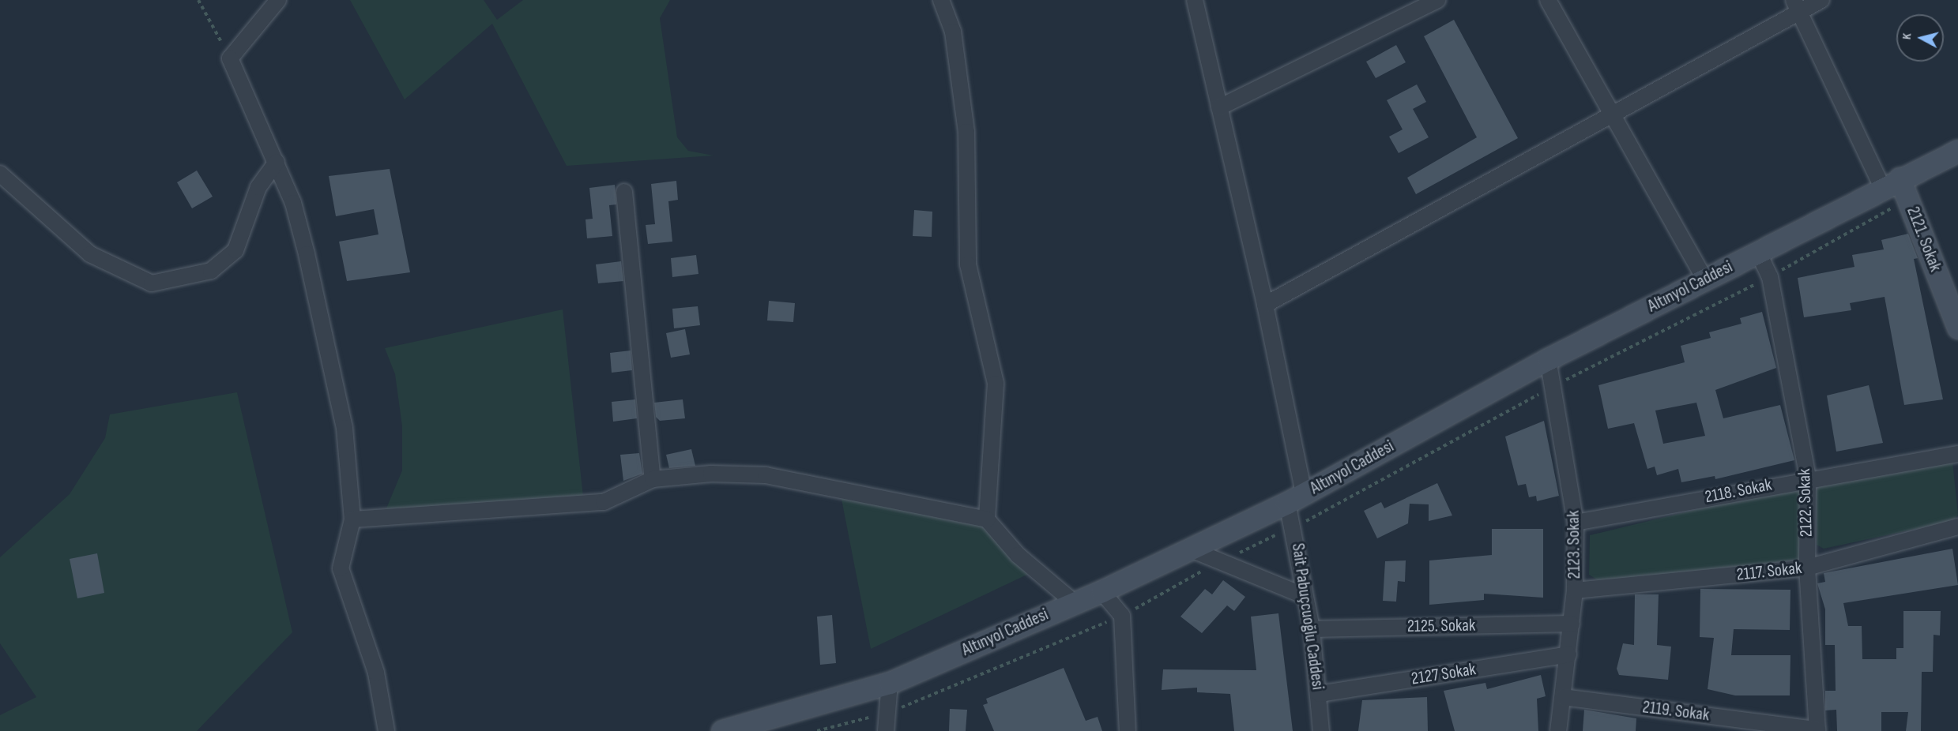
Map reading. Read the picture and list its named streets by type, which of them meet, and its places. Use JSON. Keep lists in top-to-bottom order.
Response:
{
  "streets": {
    "main road": ["2121. Sokak", "Altınyol Caddesi"],
    "street": [
      "2118. Sokak",
      "2122. Sokak",
      "2123. Sokak",
      "2117. Sokak",
      "Sait Pabuçcuoğlu Caddesi",
      "2125. Sokak",
      "2127 Sokak",
      "2119. Sokak"
    ]
  },
  "crossings": [
    ["2121. Sokak", "Altınyol Caddesi"],
    ["Altınyol Caddesi", "2122. Sokak"],
    ["Altınyol Caddesi", "2123. Sokak"],
    ["Altınyol Caddesi", "Sait Pabuçcuoğlu Caddesi"],
    ["2118. Sokak", "2122. Sokak"],
    ["2118. Sokak", "2123. Sokak"],
    ["2122. Sokak", "2117. Sokak"],
    ["2122. Sokak", "2119. Sokak"],
    ["2123. Sokak", "2117. Sokak"],
    ["2123. Sokak", "2125. Sokak"],
    ["2123. Sokak", "2127 Sokak"],
    ["2123. Sokak", "2119. Sokak"],
    ["Sait Pabuçcuoğlu Caddesi", "2125. Sokak"],
    ["Sait Pabuçcuoğlu Caddesi", "2127 Sokak"]
  ],
  "north": "left"
}
